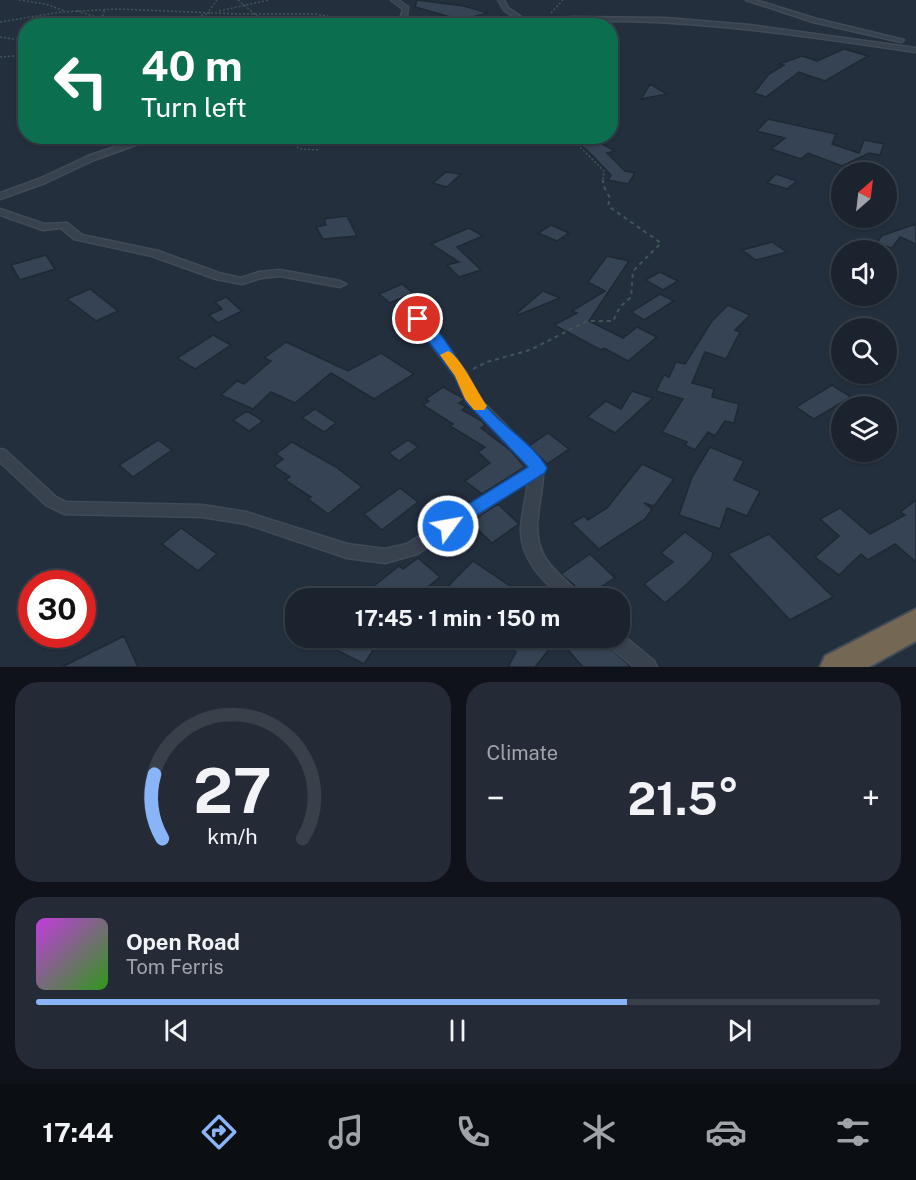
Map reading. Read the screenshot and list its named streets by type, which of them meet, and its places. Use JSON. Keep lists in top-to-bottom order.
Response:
{
  "north": "top right",
  "page": {
    "turn": ["40 m", "Turn left"],
    "limit": "30",
    "trip": "17:45 · 1 min · 150 m",
    "tile": "Climate",
    "heat": ["−", "21.5°", "+"],
    "song": ["Open Road", "Tom Ferris"],
    "tabs": "17:44",
    "gauge": ["27", "km/h"]
  }
}
